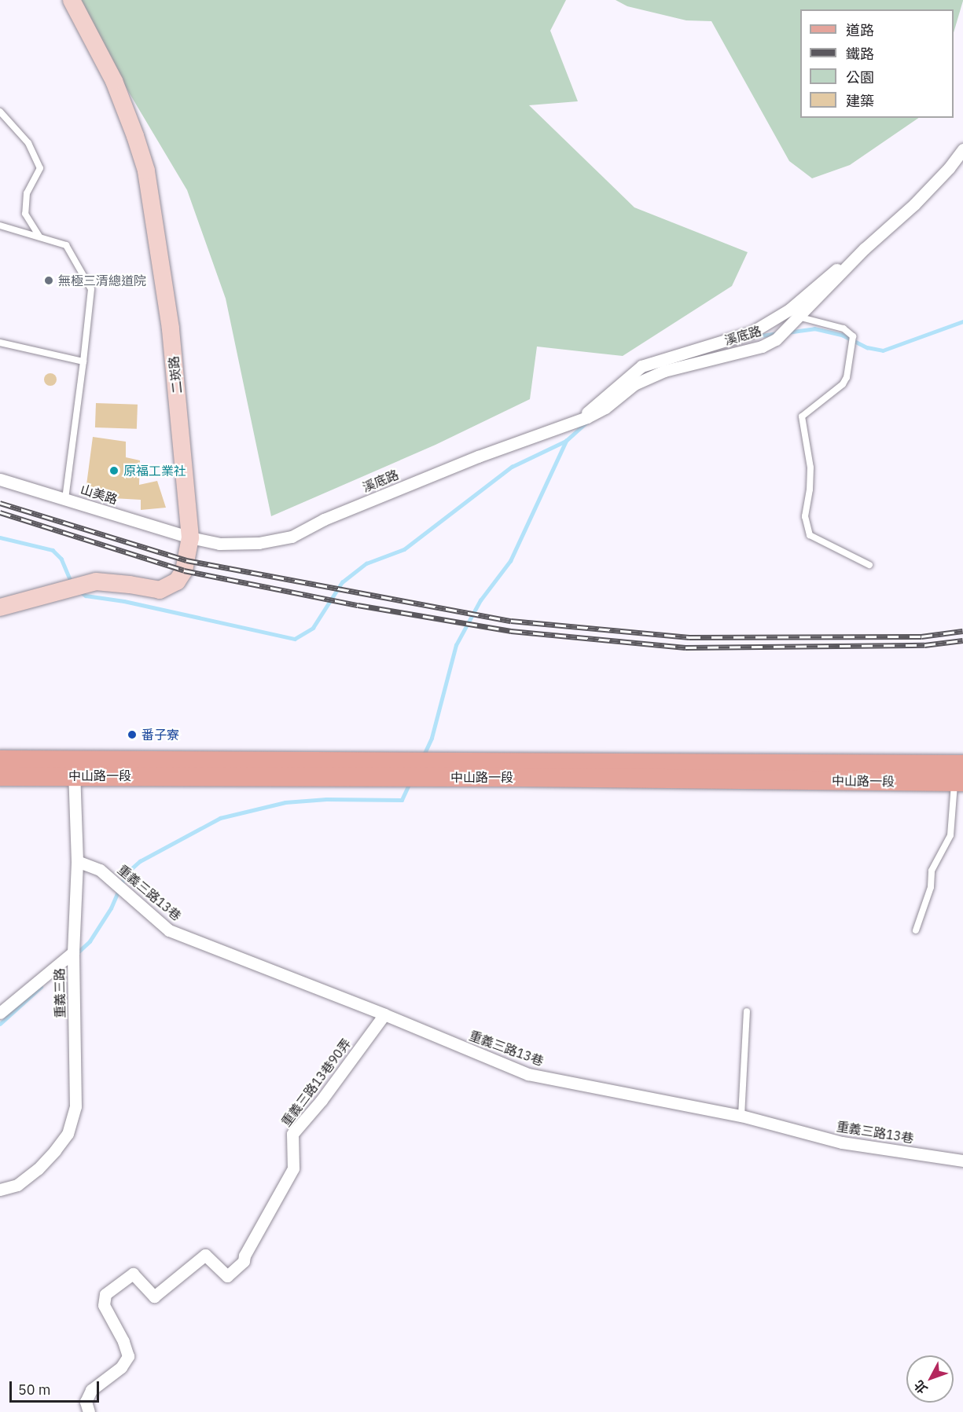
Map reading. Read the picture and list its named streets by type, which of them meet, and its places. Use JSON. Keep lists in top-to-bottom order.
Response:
{
  "streets": {
    "main road": ["中山路一段"],
    "street": [
      "溪底路",
      "二崁路",
      "山美路",
      "重義三路13巷",
      "重義三路",
      "重義三路13巷90弄"
    ]
  },
  "crossings": [
    ["溪底路", "二崁路"],
    ["溪底路", "山美路"],
    ["二崁路", "山美路"],
    ["中山路一段", "重義三路"],
    ["重義三路13巷", "重義三路"],
    ["重義三路13巷", "重義三路13巷90弄"]
  ],
  "places": ["無極三清總道院", "原福工業社", "番子寮"],
  "legend": [
    "道路",
    "鐵路",
    "公園",
    "建築"
  ],
  "scale_bar": "50 m",
  "north": "bottom left"
}
